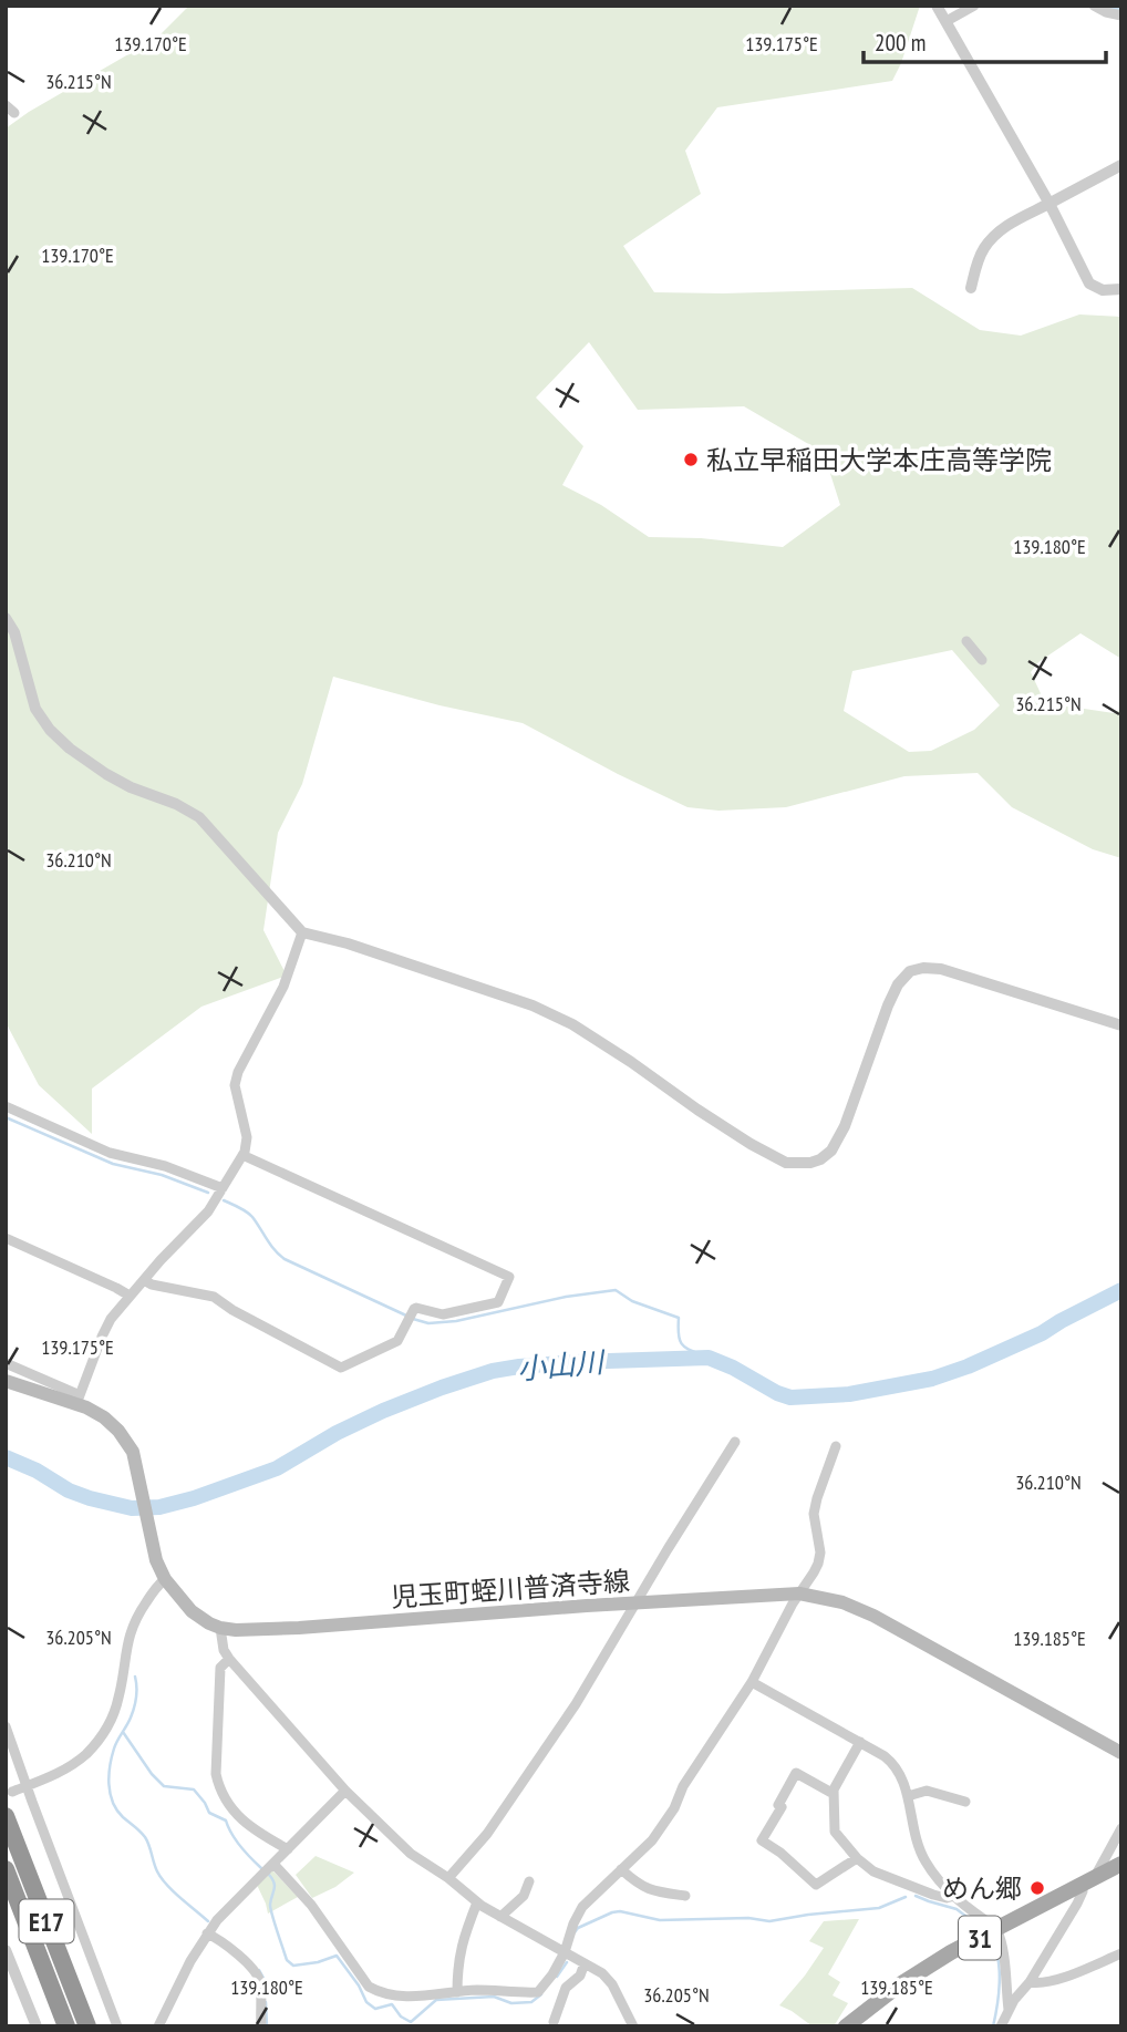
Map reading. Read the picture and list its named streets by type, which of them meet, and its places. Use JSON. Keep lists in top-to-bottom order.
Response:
{
  "streets": {
    "highway": ["E17"],
    "main road": ["児玉町蛭川普済寺線", "31"]
  },
  "water": ["小山川"],
  "places": ["私立早稲田大学本庄高等学院", "めん郷"],
  "scale_bar": "200 m",
  "coordinates": [
    "139.170°E",
    "139.175°E",
    "36.215°N",
    "139.180°E",
    "36.210°N",
    "36.205°N",
    "139.185°E"
  ]
}
